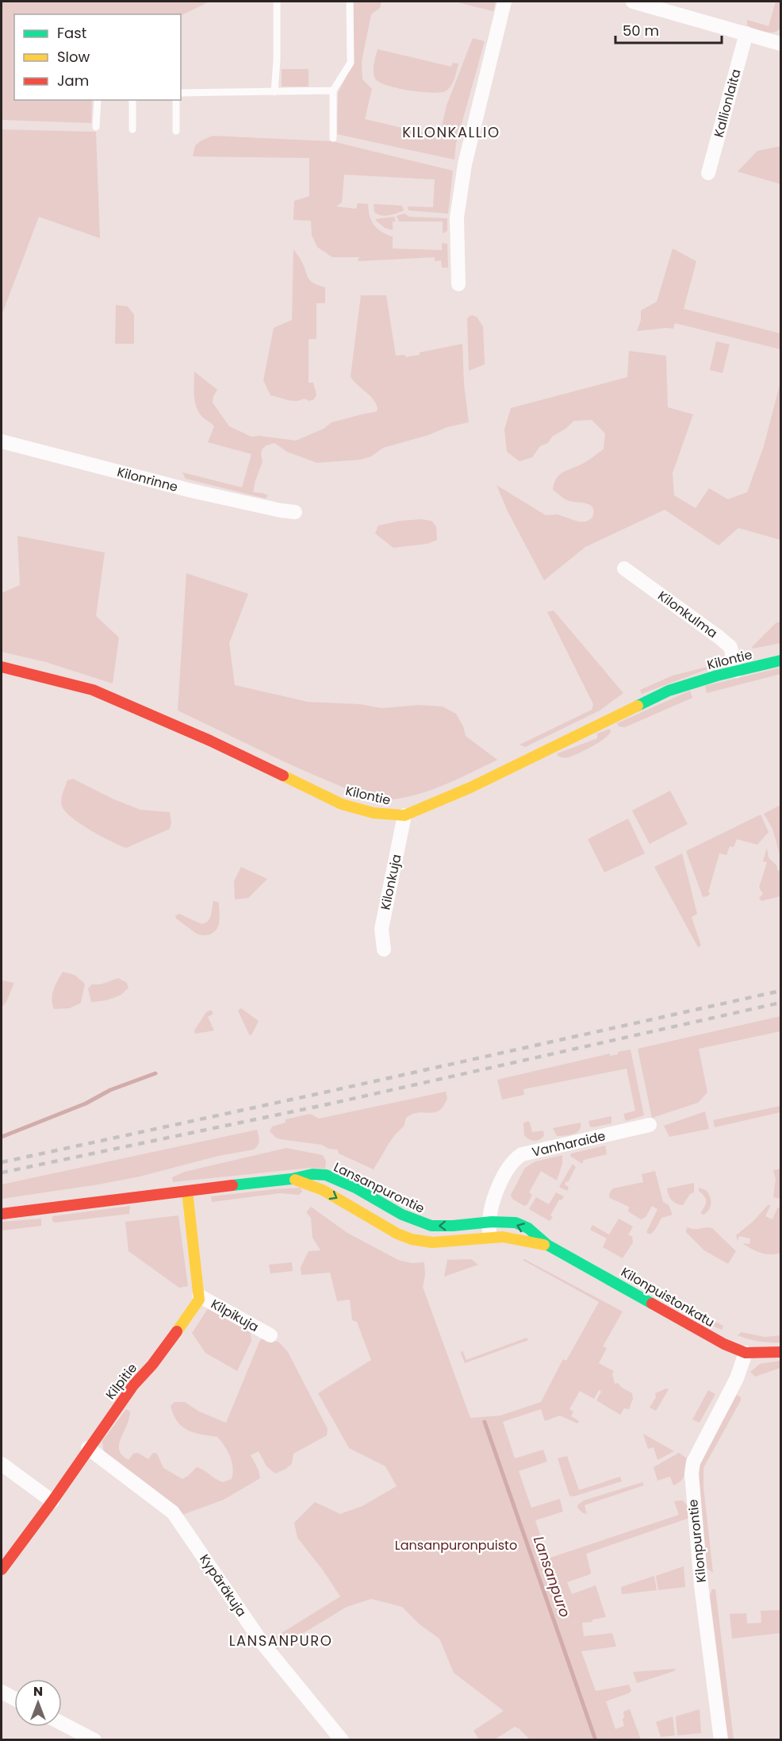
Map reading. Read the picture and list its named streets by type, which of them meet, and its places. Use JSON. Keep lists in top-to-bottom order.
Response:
{
  "streets": {
    "street": [
      "Kallionlaita",
      "Kilonrinne",
      "Kilonkulma",
      "Kilontie",
      "Kilonkuja",
      "Vanharaide",
      "Lansanpurontie",
      "Kilonpuistonkatu",
      "Kilpikuja",
      "Kilpitie",
      "Kilonpurontie",
      "Kypäräkuja"
    ]
  },
  "crossings": [
    ["Kilonkulma", "Kilontie"],
    ["Kilontie", "Kilonkuja"],
    ["Vanharaide", "Lansanpurontie"],
    ["Lansanpurontie", "Kilonpuistonkatu"],
    ["Kilonpuistonkatu", "Kilonpurontie"],
    ["Kilpikuja", "Kilpitie"],
    ["Kilpitie", "Kypäräkuja"]
  ],
  "districts": ["KILONKALLIO", "LANSANPURO"],
  "water": ["Lansanpuro"],
  "parks": ["Lansanpuronpuisto"],
  "legend": ["Fast", "Slow", "Jam"],
  "scale_bar": "50 m",
  "north": "top"
}
